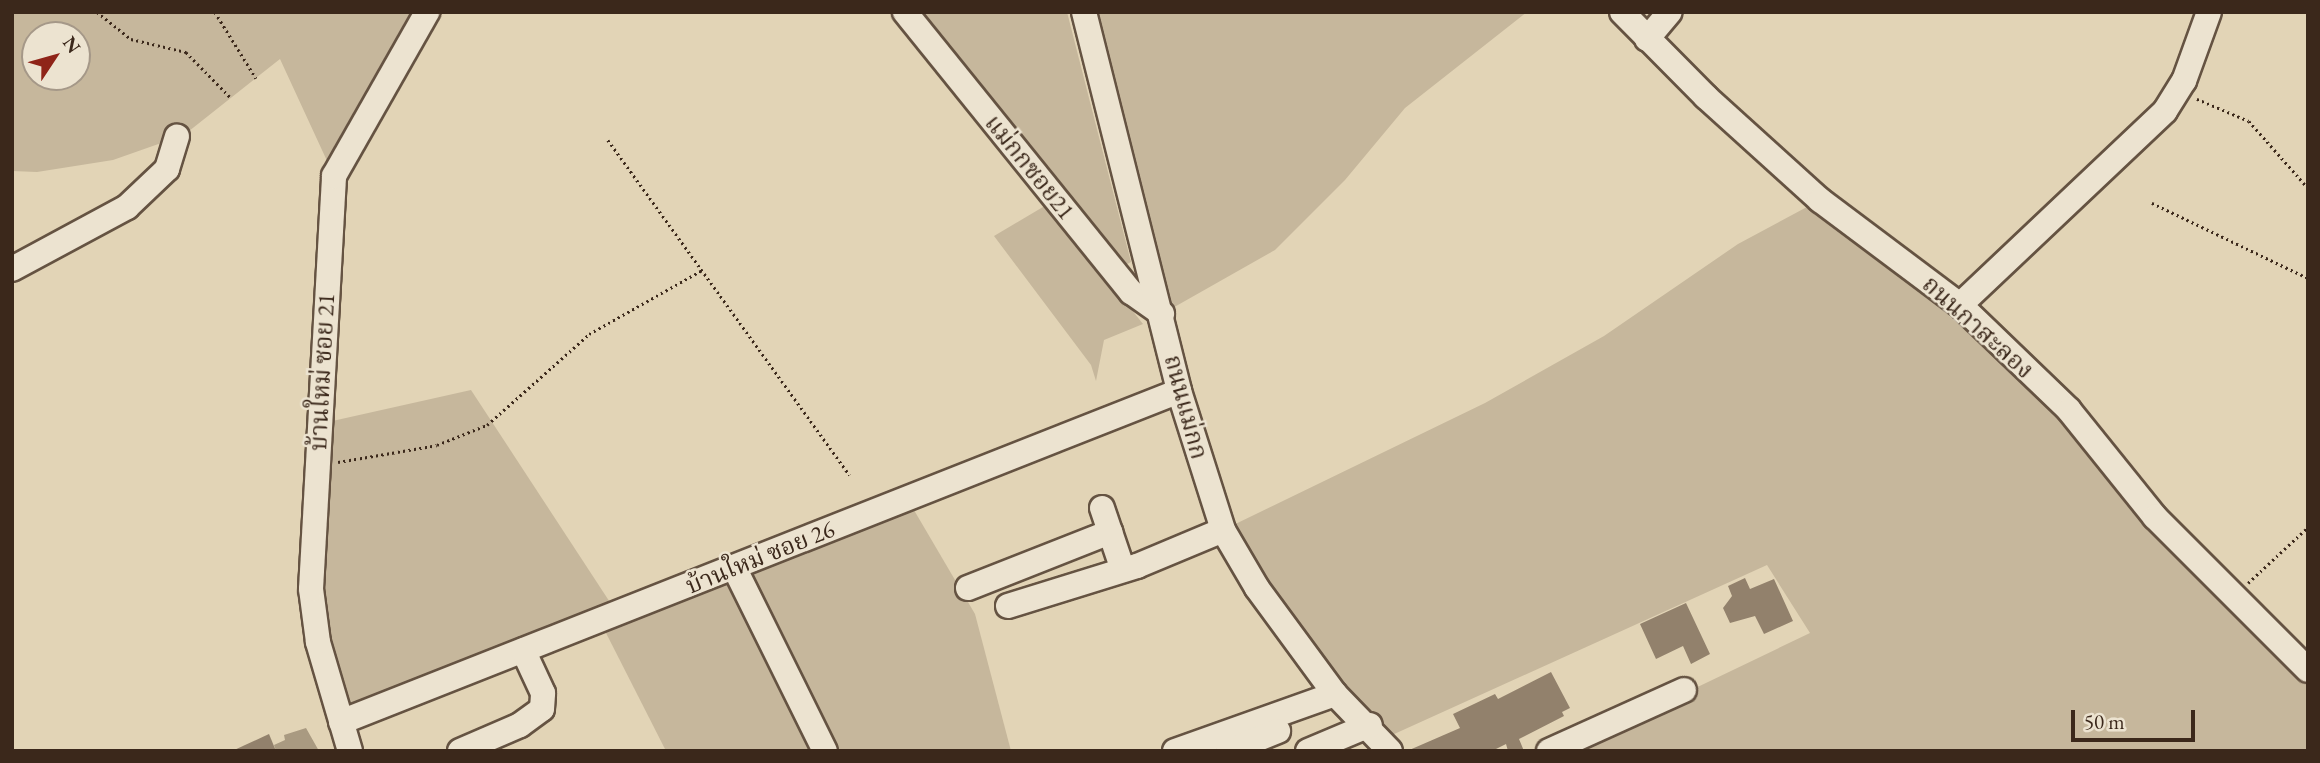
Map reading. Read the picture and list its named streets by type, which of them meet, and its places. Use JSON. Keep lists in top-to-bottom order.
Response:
{
  "streets": {
    "street": [
      "แม่กกซอย21",
      "ถนนกาสะลอง",
      "บ้านใหม่ ซอย 21",
      "ถนนแม่กก",
      "บ้านใหม่ ซอย 26"
    ]
  },
  "crossings": [
    ["แม่กกซอย21", "ถนนแม่กก"],
    ["บ้านใหม่ ซอย 21", "บ้านใหม่ ซอย 26"],
    ["ถนนแม่กก", "บ้านใหม่ ซอย 26"]
  ],
  "scale_bar": "50 m",
  "north": "top right"
}
